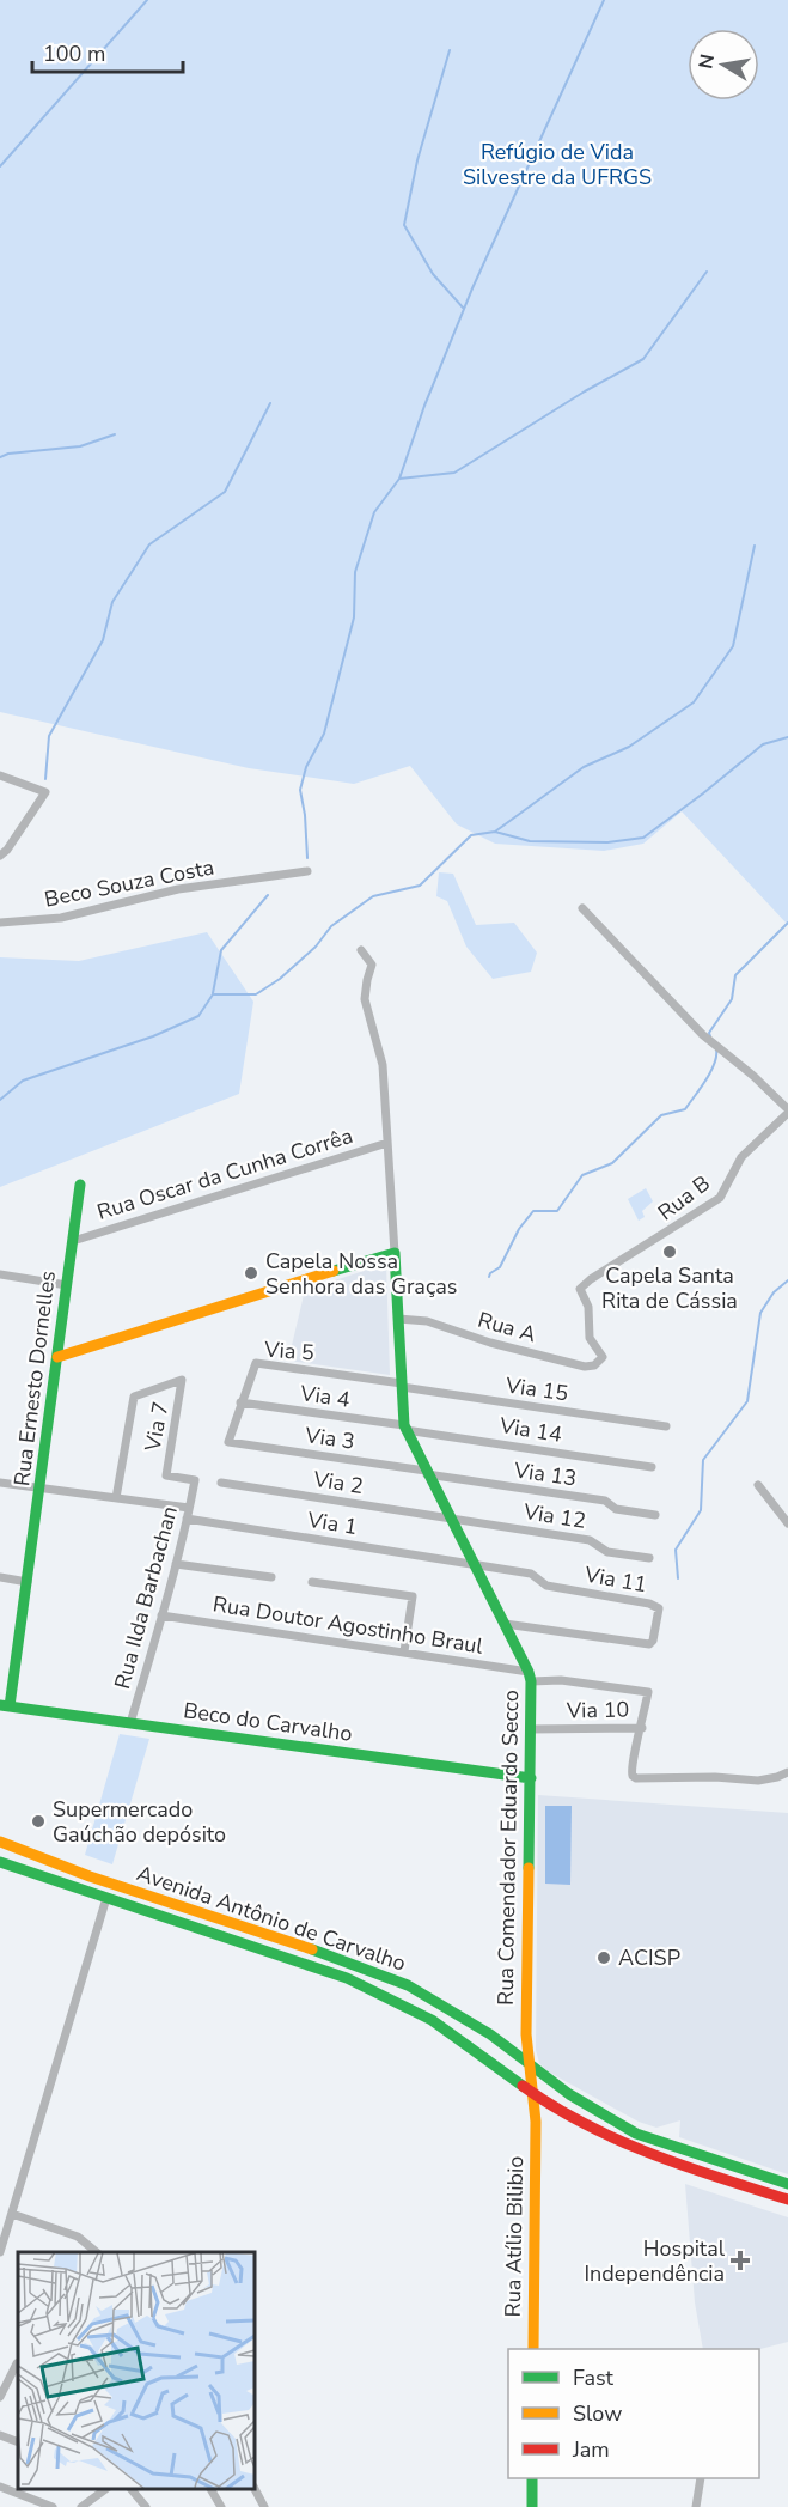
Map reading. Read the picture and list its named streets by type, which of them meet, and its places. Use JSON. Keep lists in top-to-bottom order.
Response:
{
  "streets": {
    "street": [
      "Beco Souza Costa",
      "Rua Oscar da Cunha Corrêa",
      "Rua B",
      "Rua A",
      "Via 5",
      "Rua Ernesto Dornelles",
      "Via 15",
      "Via 4",
      "Via 7",
      "Via 14",
      "Via 3",
      "Via 13",
      "Via 2",
      "Via 12",
      "Via 1",
      "Via 11",
      "Rua Ilda Barbachan",
      "Rua Doutor Agostinho Braul",
      "Via 10",
      "Beco do Carvalho",
      "Rua Comendador Eduardo Secco",
      "Avenida Antônio de Carvalho",
      "Rua Atílio Bilibio"
    ]
  },
  "crossings": [
    ["Rua Oscar da Cunha Corrêa", "Rua Ernesto Dornelles"],
    ["Rua Oscar da Cunha Corrêa", "Rua Comendador Eduardo Secco"],
    ["Rua B", "Rua A"],
    ["Rua A", "Rua Comendador Eduardo Secco"],
    ["Via 5", "Via 15"],
    ["Via 5", "Via 4"],
    ["Via 5", "Via 3"],
    ["Via 5", "Rua Comendador Eduardo Secco"],
    ["Rua Ernesto Dornelles", "Beco do Carvalho"],
    ["Via 15", "Rua Comendador Eduardo Secco"],
    ["Via 4", "Via 14"],
    ["Via 4", "Rua Comendador Eduardo Secco"],
    ["Via 7", "Rua Ilda Barbachan"],
    ["Via 14", "Rua Comendador Eduardo Secco"],
    ["Via 3", "Via 13"],
    ["Via 3", "Rua Comendador Eduardo Secco"],
    ["Via 13", "Rua Comendador Eduardo Secco"],
    ["Via 2", "Via 12"],
    ["Via 2", "Rua Comendador Eduardo Secco"],
    ["Via 12", "Rua Comendador Eduardo Secco"],
    ["Via 1", "Via 11"],
    ["Via 1", "Rua Ilda Barbachan"],
    ["Via 1", "Rua Comendador Eduardo Secco"],
    ["Via 11", "Rua Comendador Eduardo Secco"],
    ["Rua Ilda Barbachan", "Rua Doutor Agostinho Braul"],
    ["Rua Ilda Barbachan", "Beco do Carvalho"],
    ["Rua Doutor Agostinho Braul", "Via 10"],
    ["Rua Doutor Agostinho Braul", "Rua Comendador Eduardo Secco"],
    ["Via 10", "Rua Comendador Eduardo Secco"],
    ["Beco do Carvalho", "Rua Comendador Eduardo Secco"],
    ["Rua Comendador Eduardo Secco", "Avenida Antônio de Carvalho"],
    ["Rua Comendador Eduardo Secco", "Rua Atílio Bilibio"],
    ["Avenida Antônio de Carvalho", "Rua Atílio Bilibio"]
  ],
  "parks": ["Refúgio de Vida Silvestre da UFRGS"],
  "places": {
    "other": [
      "Capela Santa Rita de Cássia",
      "Capela Nossa Senhora das Graças",
      "Supermercado Gaúchão depósito",
      "ACISP"
    ],
    "health": ["Hospital Independência"]
  },
  "legend": ["Fast", "Slow", "Jam"],
  "scale_bar": "100 m",
  "north": "left"
}
